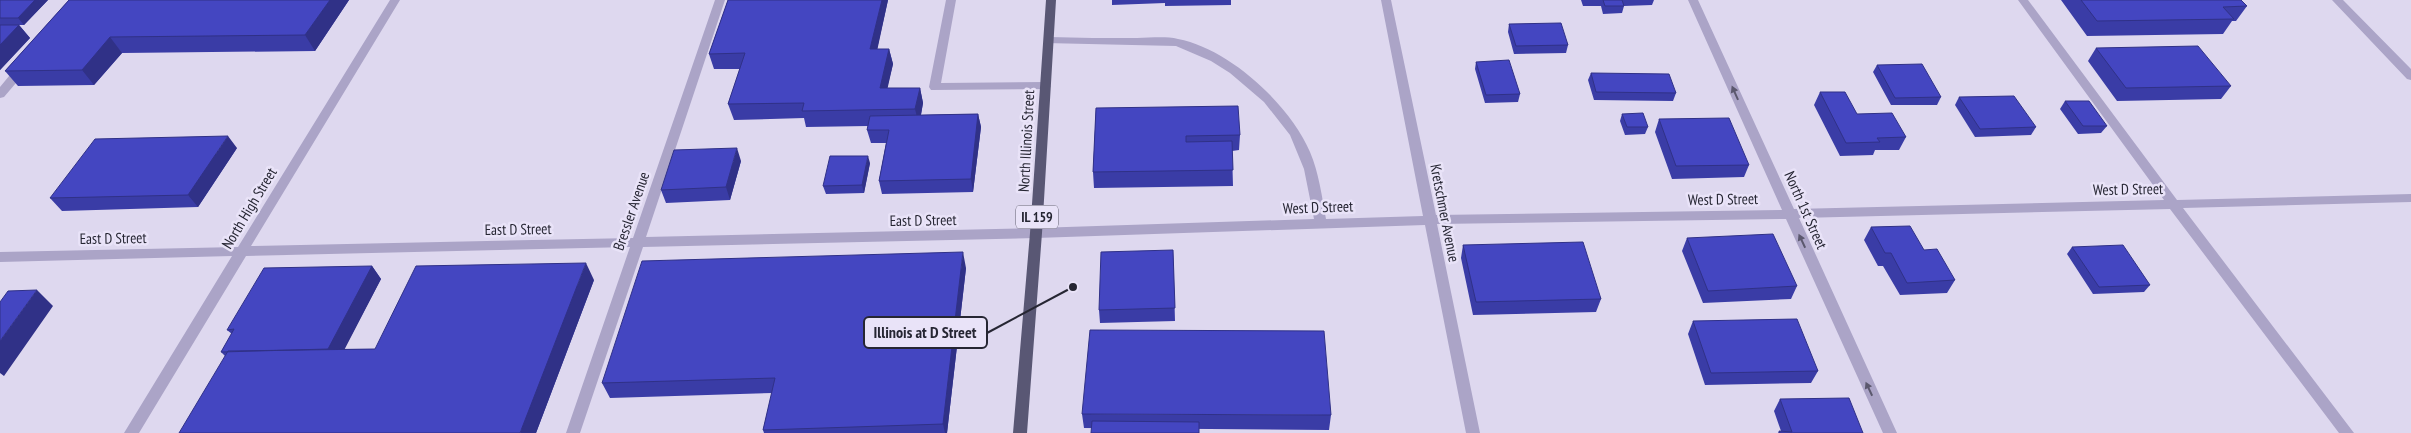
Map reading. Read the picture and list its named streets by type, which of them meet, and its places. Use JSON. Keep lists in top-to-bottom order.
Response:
{
  "streets": {
    "main road": ["North Illinois Street", "IL 159"],
    "street": [
      "West D Street",
      "North High Street",
      "North 1st Street",
      "Bressler Avenue",
      "Kretschmer Avenue",
      "East D Street"
    ]
  },
  "crossings": [
    ["North Illinois Street", "West D Street"],
    ["North Illinois Street", "East D Street"],
    ["West D Street", "North 1st Street"],
    ["West D Street", "Kretschmer Avenue"],
    ["West D Street", "East D Street"],
    ["North High Street", "East D Street"],
    ["Bressler Avenue", "East D Street"]
  ],
  "one_way": ["North 1st Street"],
  "places": ["Illinois at D Street"]
}
